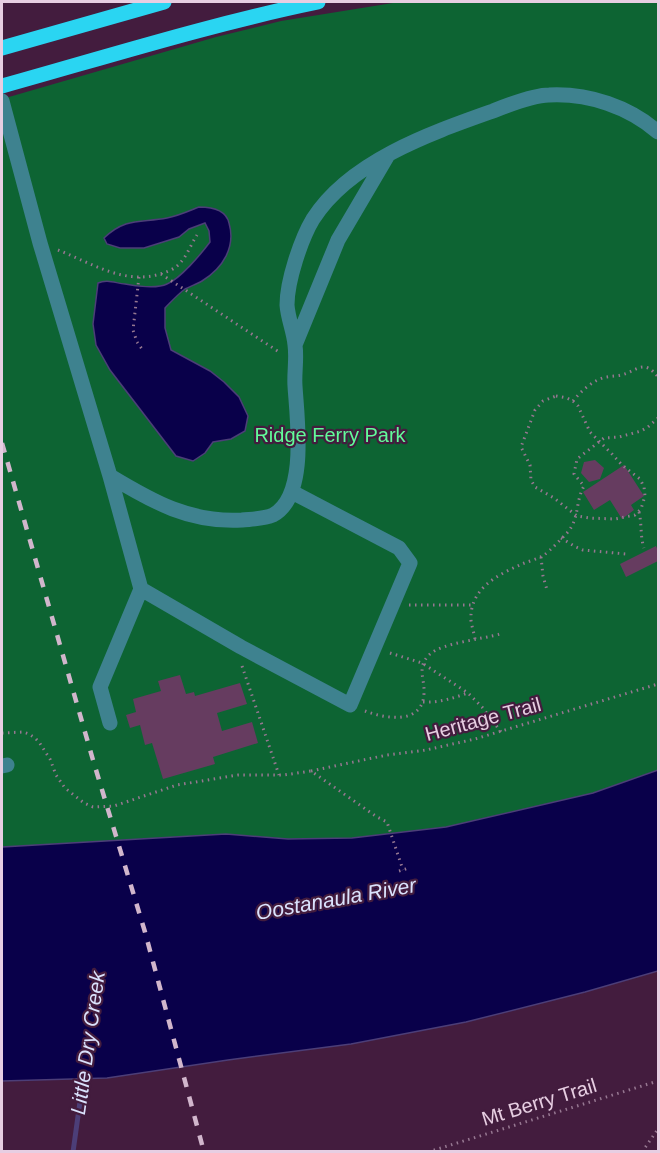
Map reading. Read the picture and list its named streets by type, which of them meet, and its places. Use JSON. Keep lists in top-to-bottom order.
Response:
{
  "streets": {
    "path": ["Heritage Trail", "Mt Berry Trail"]
  },
  "water": ["Oostanaula River", "Little Dry Creek"],
  "parks": ["Ridge Ferry Park"]
}
